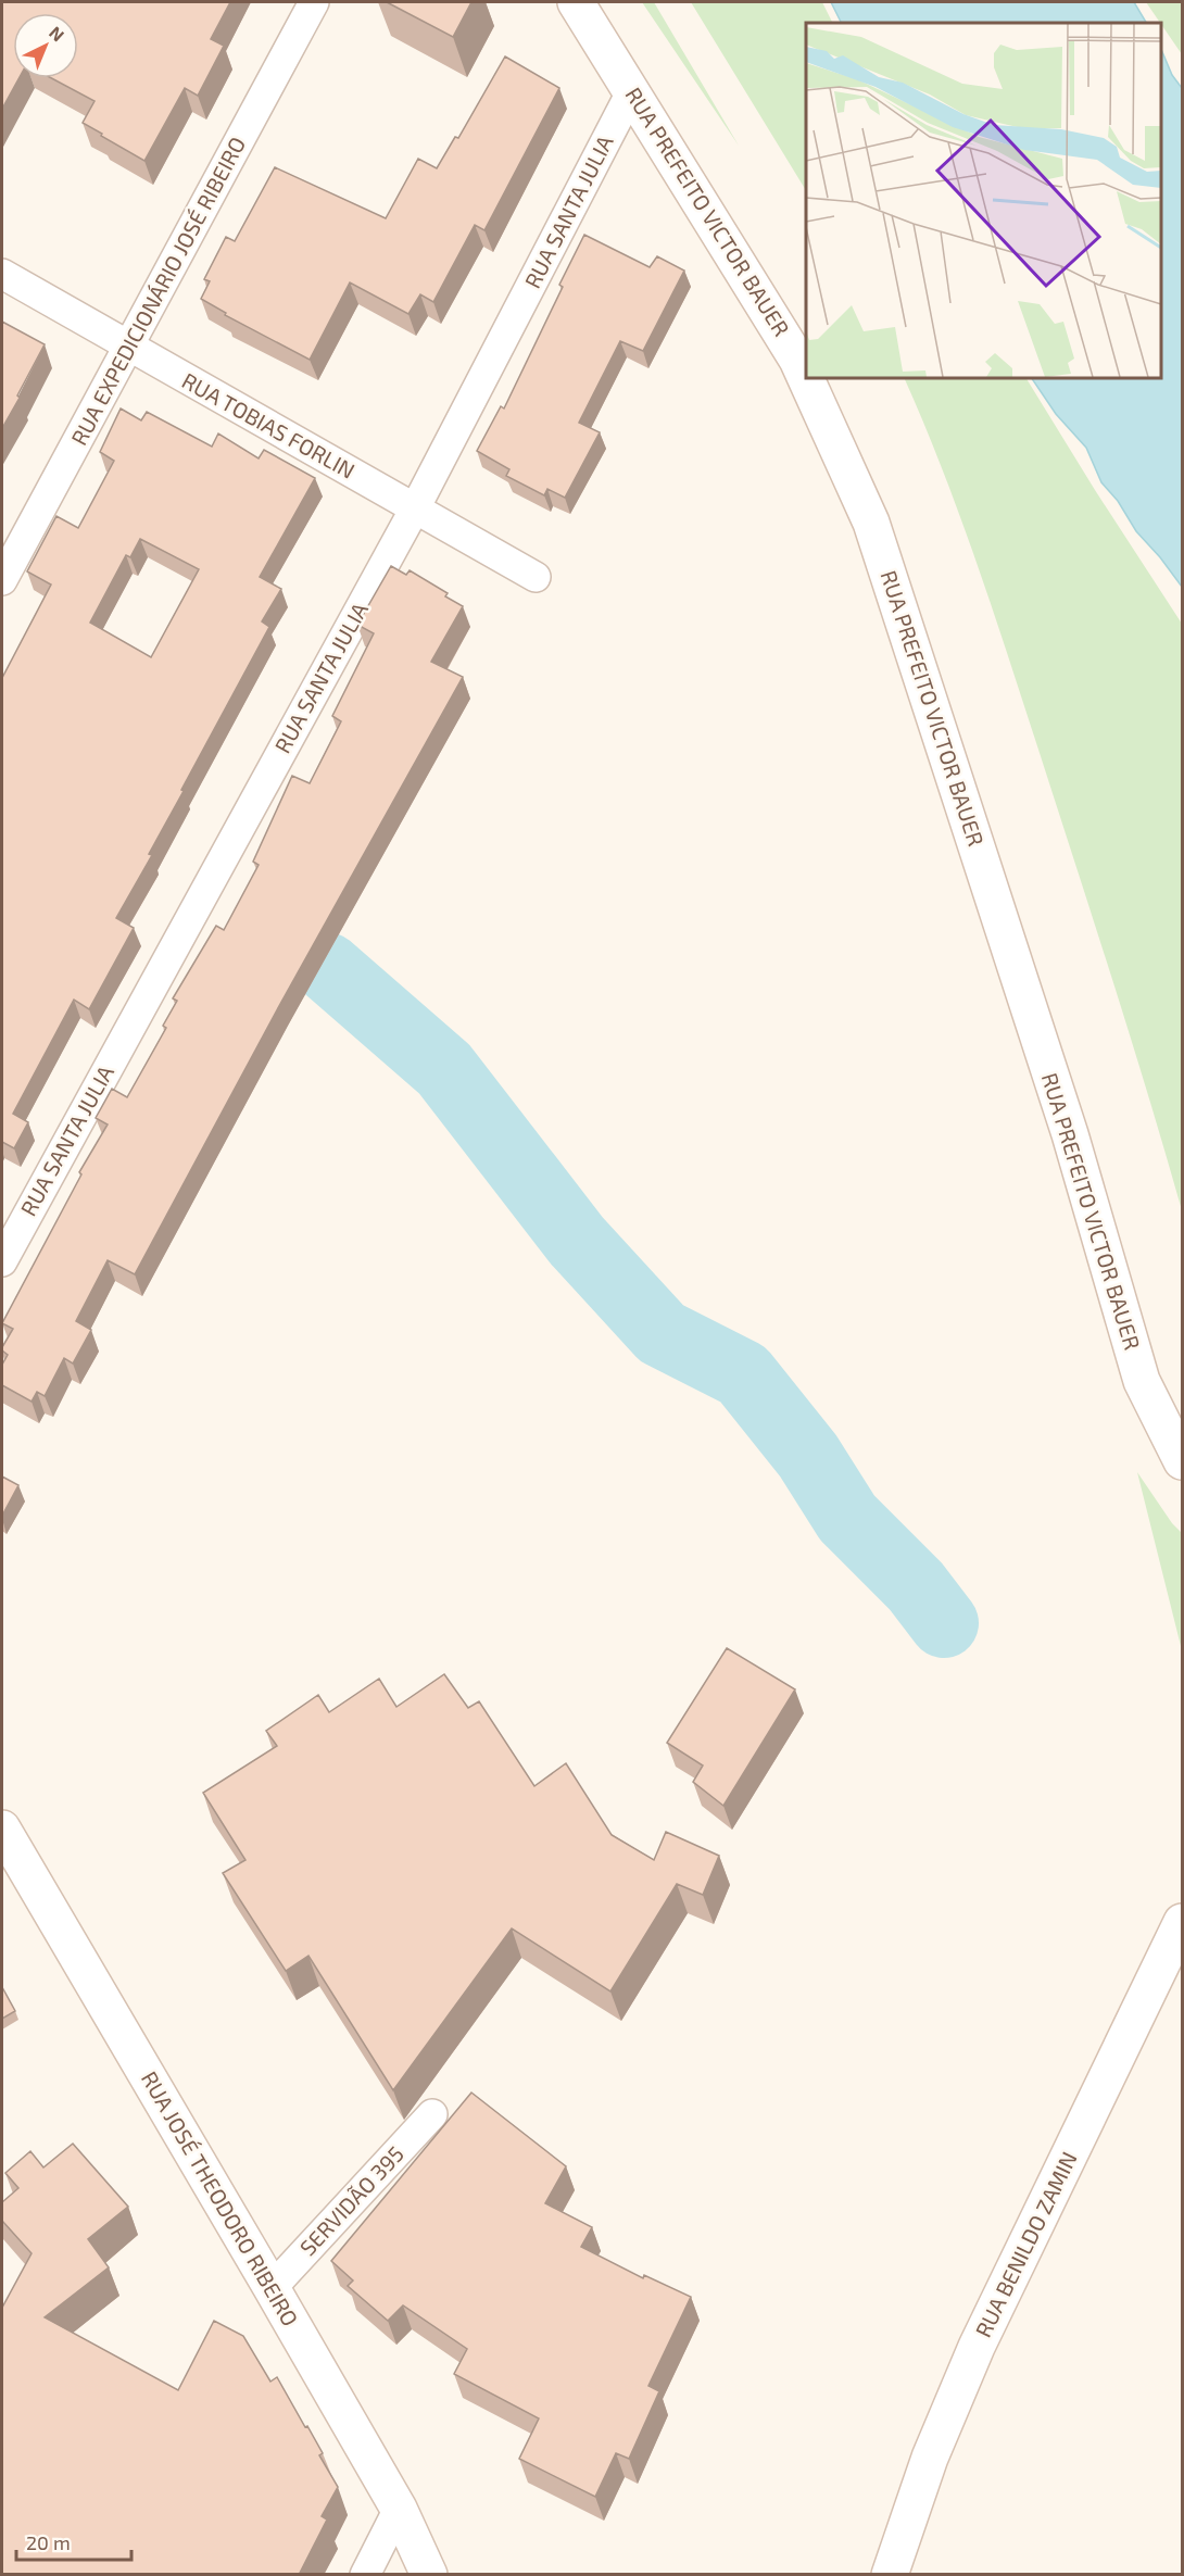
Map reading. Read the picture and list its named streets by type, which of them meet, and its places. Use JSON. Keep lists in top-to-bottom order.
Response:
{
  "streets": {
    "main road": ["RUA PREFEITO VICTOR BAUER", "RUA JOSÉ THEODORO RIBEIRO", "RUA BENILDO ZAMIN"],
    "street": [
      "RUA SANTA JULIA",
      "RUA EXPEDICIONÁRIO JOSÉ RIBEIRO",
      "RUA TOBIAS FORLIN",
      "SERVIDÃO 395"
    ]
  },
  "crossings": [
    ["RUA SANTA JULIA", "RUA PREFEITO VICTOR BAUER"],
    ["RUA SANTA JULIA", "RUA TOBIAS FORLIN"],
    ["RUA EXPEDICIONÁRIO JOSÉ RIBEIRO", "RUA TOBIAS FORLIN"],
    ["RUA JOSÉ THEODORO RIBEIRO", "SERVIDÃO 395"]
  ],
  "scale_bar": "20 m",
  "north": "top right"
}
